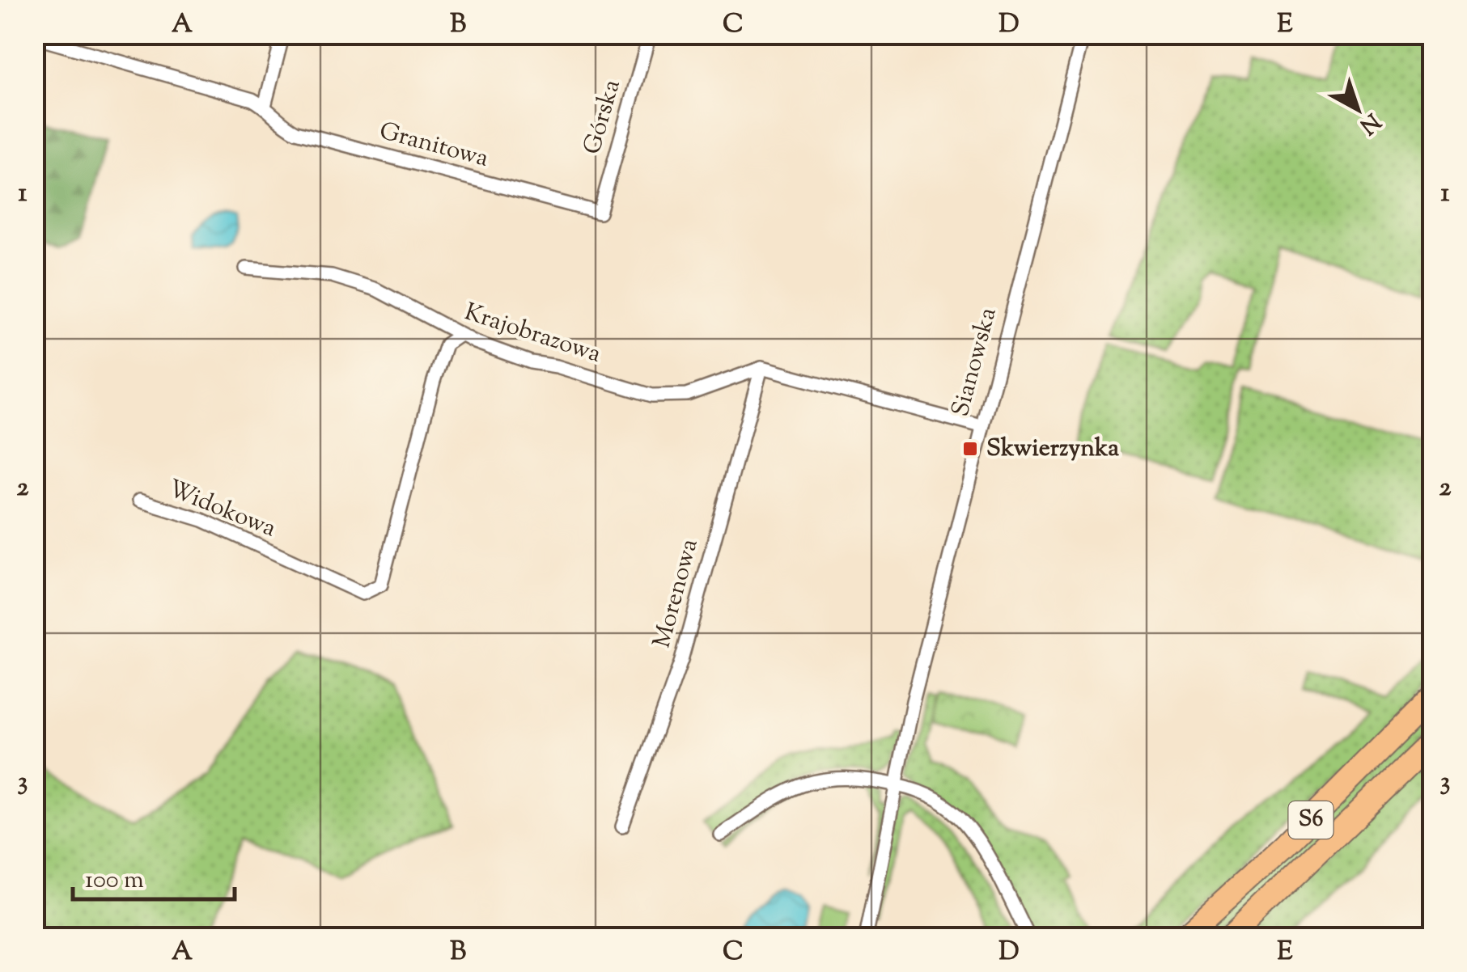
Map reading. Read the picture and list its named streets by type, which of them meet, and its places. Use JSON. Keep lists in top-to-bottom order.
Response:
{
  "streets": {
    "highway": ["S6"],
    "street": [
      "Górska",
      "Granitowa",
      "Krajobrazowa",
      "Sianowska",
      "Widokowa",
      "Morenowa"
    ]
  },
  "crossings": [
    ["Górska", "Granitowa"],
    ["Krajobrazowa", "Widokowa"],
    ["Krajobrazowa", "Morenowa"]
  ],
  "places": {
    "transit": ["Skwierzynka"]
  },
  "scale_bar": "100 m",
  "north": "bottom right",
  "grid": {
    "columns": [
      "A",
      "B",
      "C",
      "D",
      "E"
    ],
    "rows": ["1", "2", "3"]
  }
}
